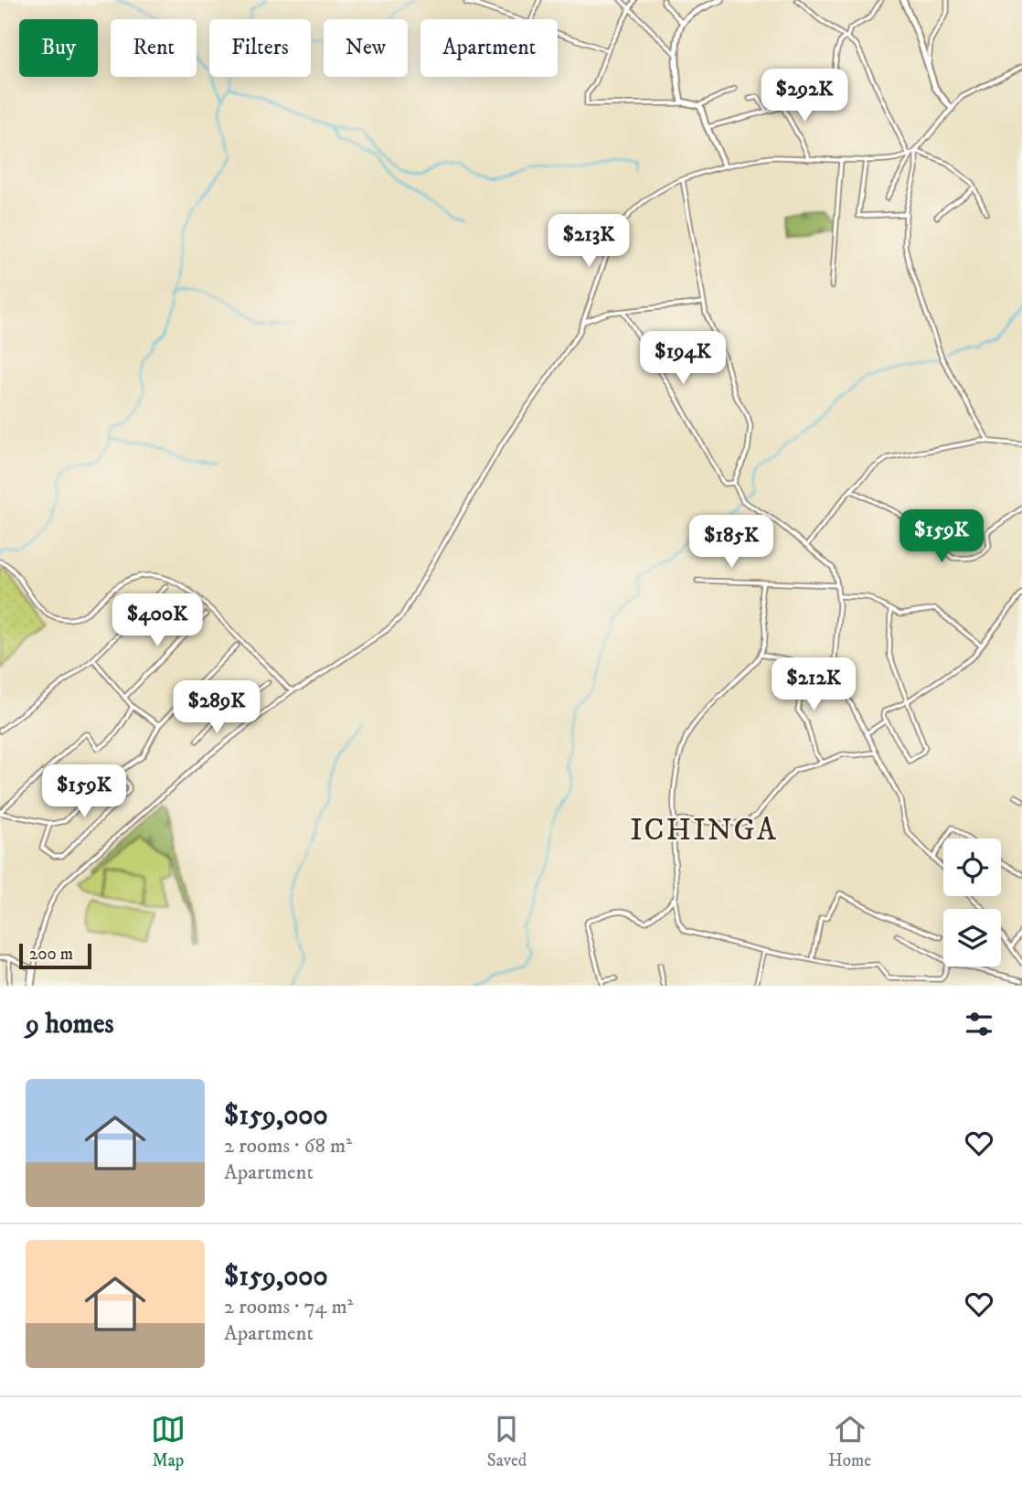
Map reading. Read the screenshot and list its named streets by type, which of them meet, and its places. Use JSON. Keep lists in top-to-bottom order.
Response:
{
  "districts": ["ICHINGA"],
  "scale_bar": "200 m",
  "page": {
    "chip": [
      "Buy",
      "Rent",
      "Filters",
      "New",
      "Apartment"
    ],
    "price": [
      "$292K",
      "$213K",
      "$194K",
      "$159K",
      "$185K",
      "$400K",
      "$212K",
      "$289K",
      "$159K"
    ],
    "scale": "200 m",
    "heading": "9 homes",
    "list": [
      {
        "name": "$159,000",
        "note": "2 rooms · 68 m² · Apartment"
      },
      {
        "name": "$159,000",
        "note": "2 rooms · 74 m² · Apartment"
      }
    ],
    "tabs": ["Map", "Saved", "Home"]
  }
}
